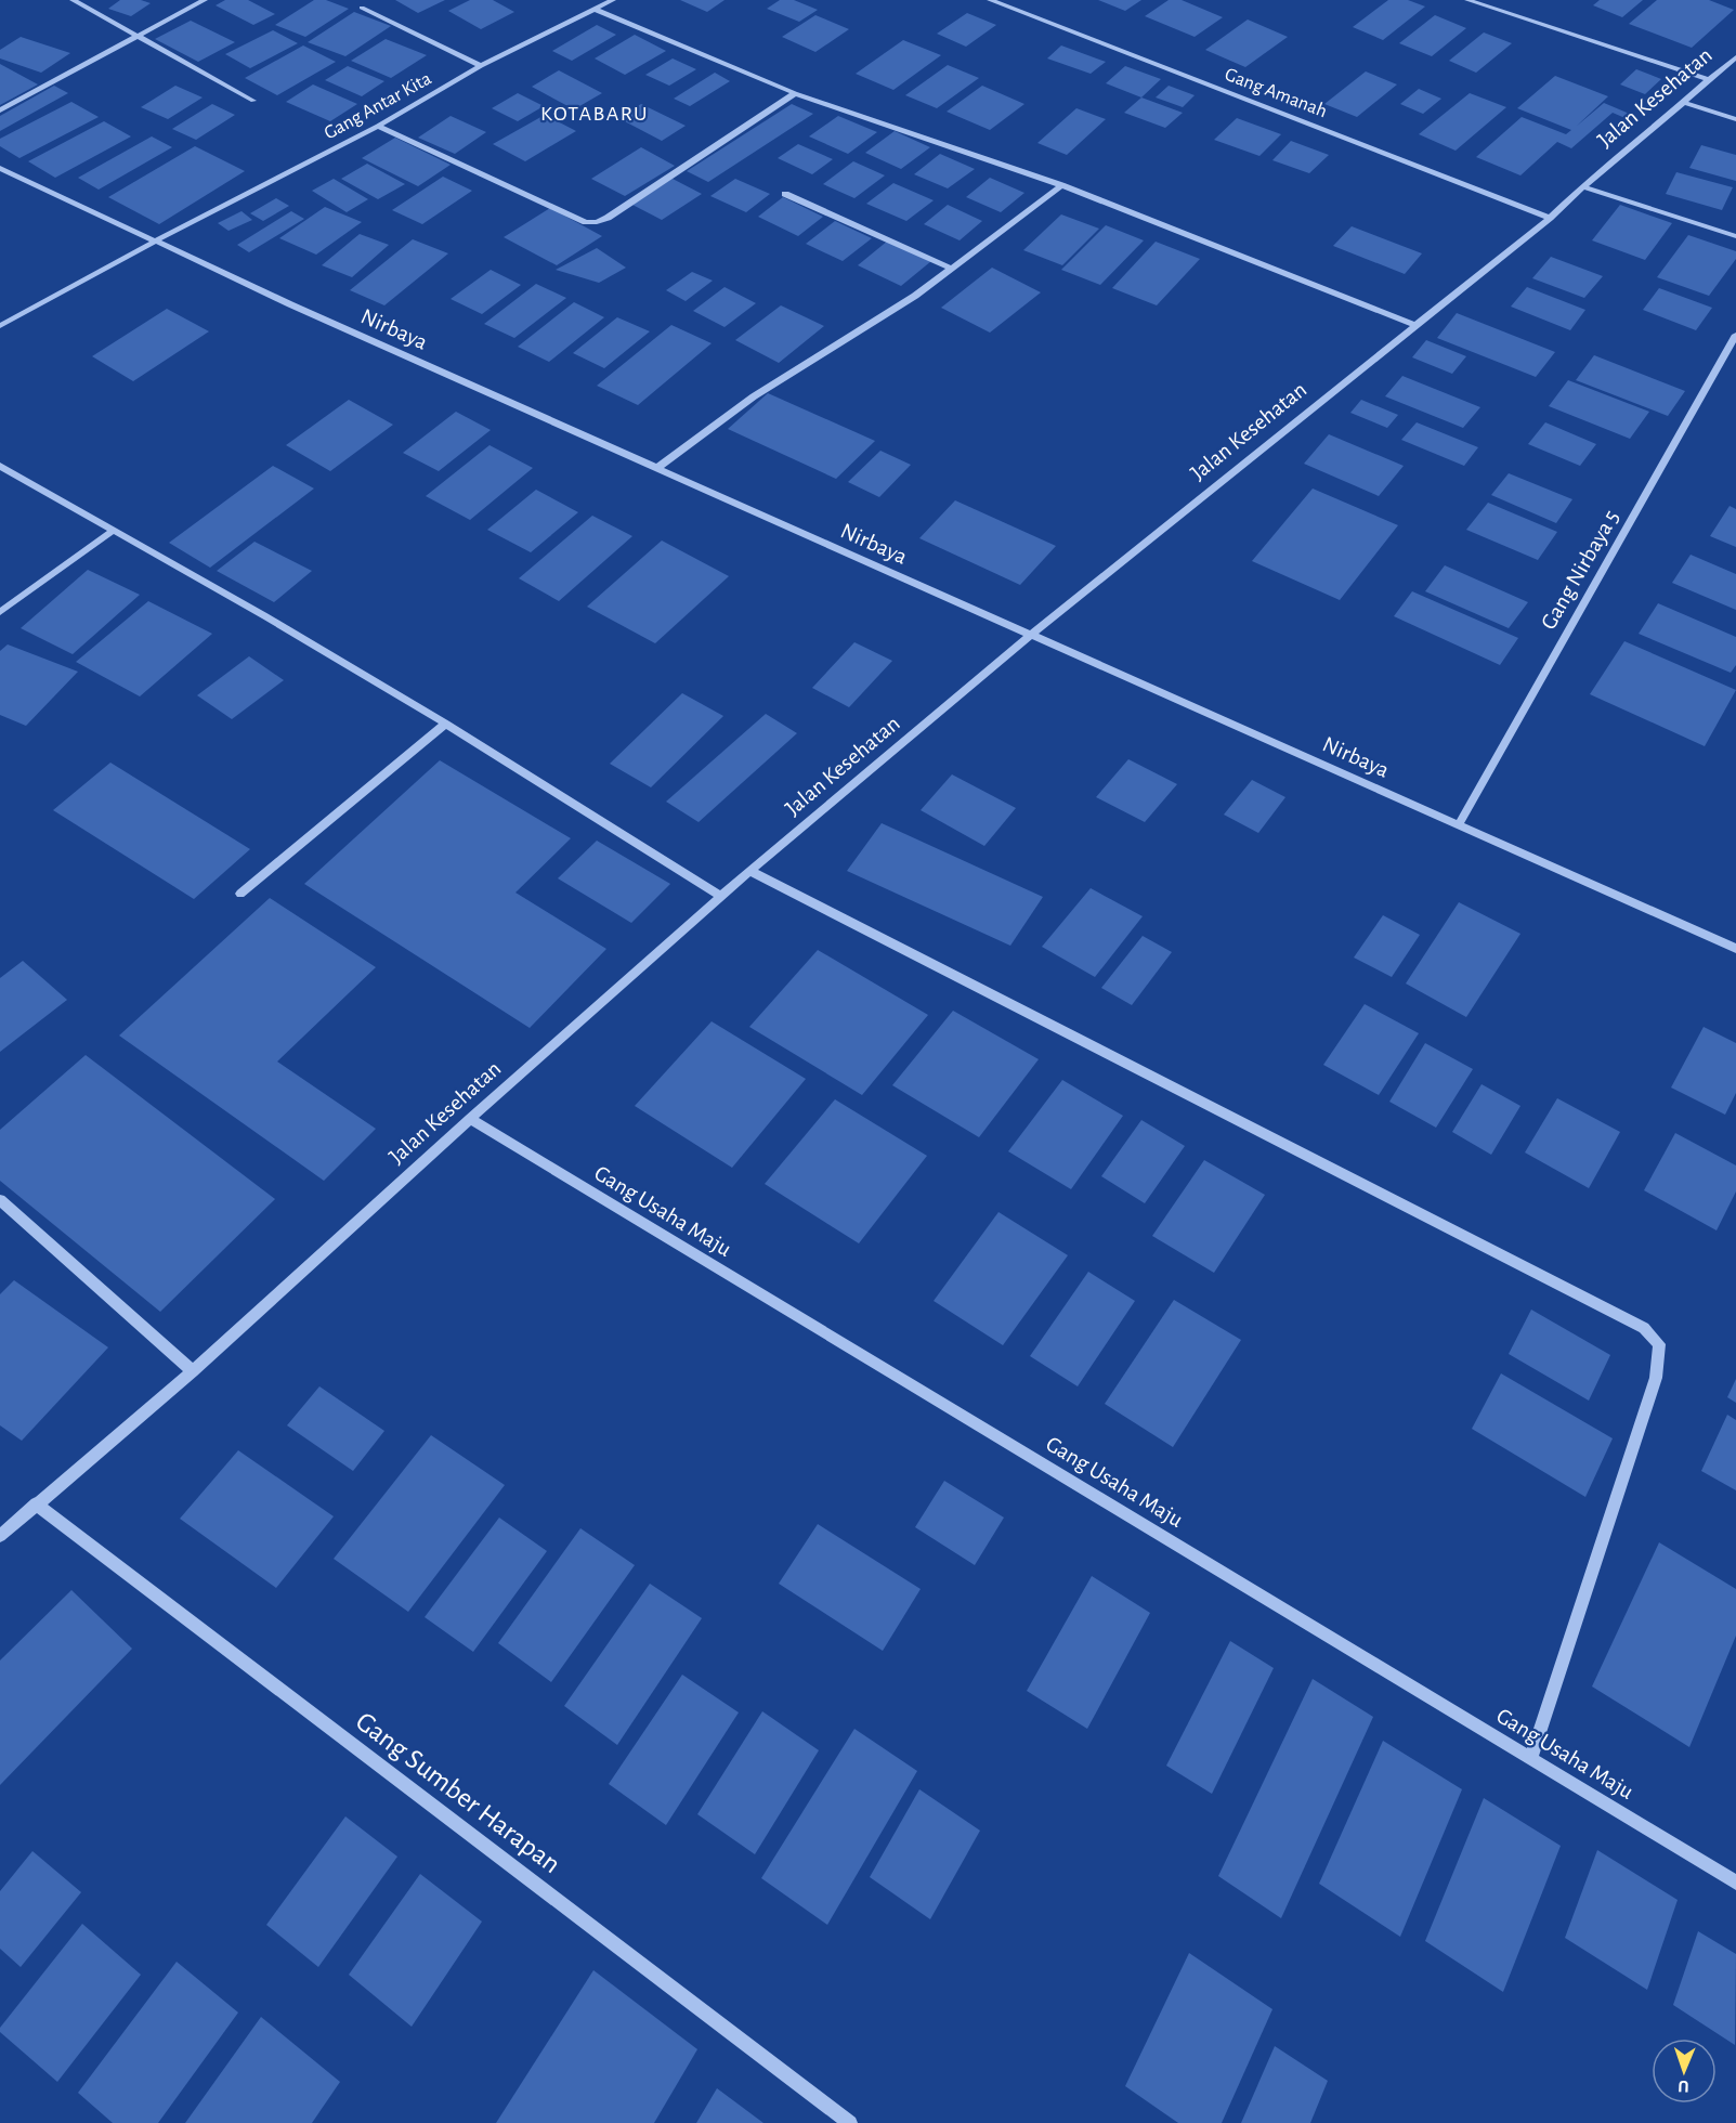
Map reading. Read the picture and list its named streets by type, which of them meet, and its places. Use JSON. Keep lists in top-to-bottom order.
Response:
{
  "streets": {
    "street": [
      "Gang Amanah",
      "Jalan Kesehatan",
      "Gang Antar Kita",
      "Nirbaya",
      "Gang Nirbaya 5",
      "Gang Usaha Maju",
      "Gang Sumber Harapan"
    ]
  },
  "crossings": [
    ["Gang Amanah", "Jalan Kesehatan"],
    ["Jalan Kesehatan", "Nirbaya"],
    ["Jalan Kesehatan", "Gang Usaha Maju"],
    ["Jalan Kesehatan", "Gang Sumber Harapan"],
    ["Gang Antar Kita", "Nirbaya"],
    ["Nirbaya", "Gang Nirbaya 5"]
  ],
  "districts": ["KOTABARU"],
  "north": "bottom"
}
